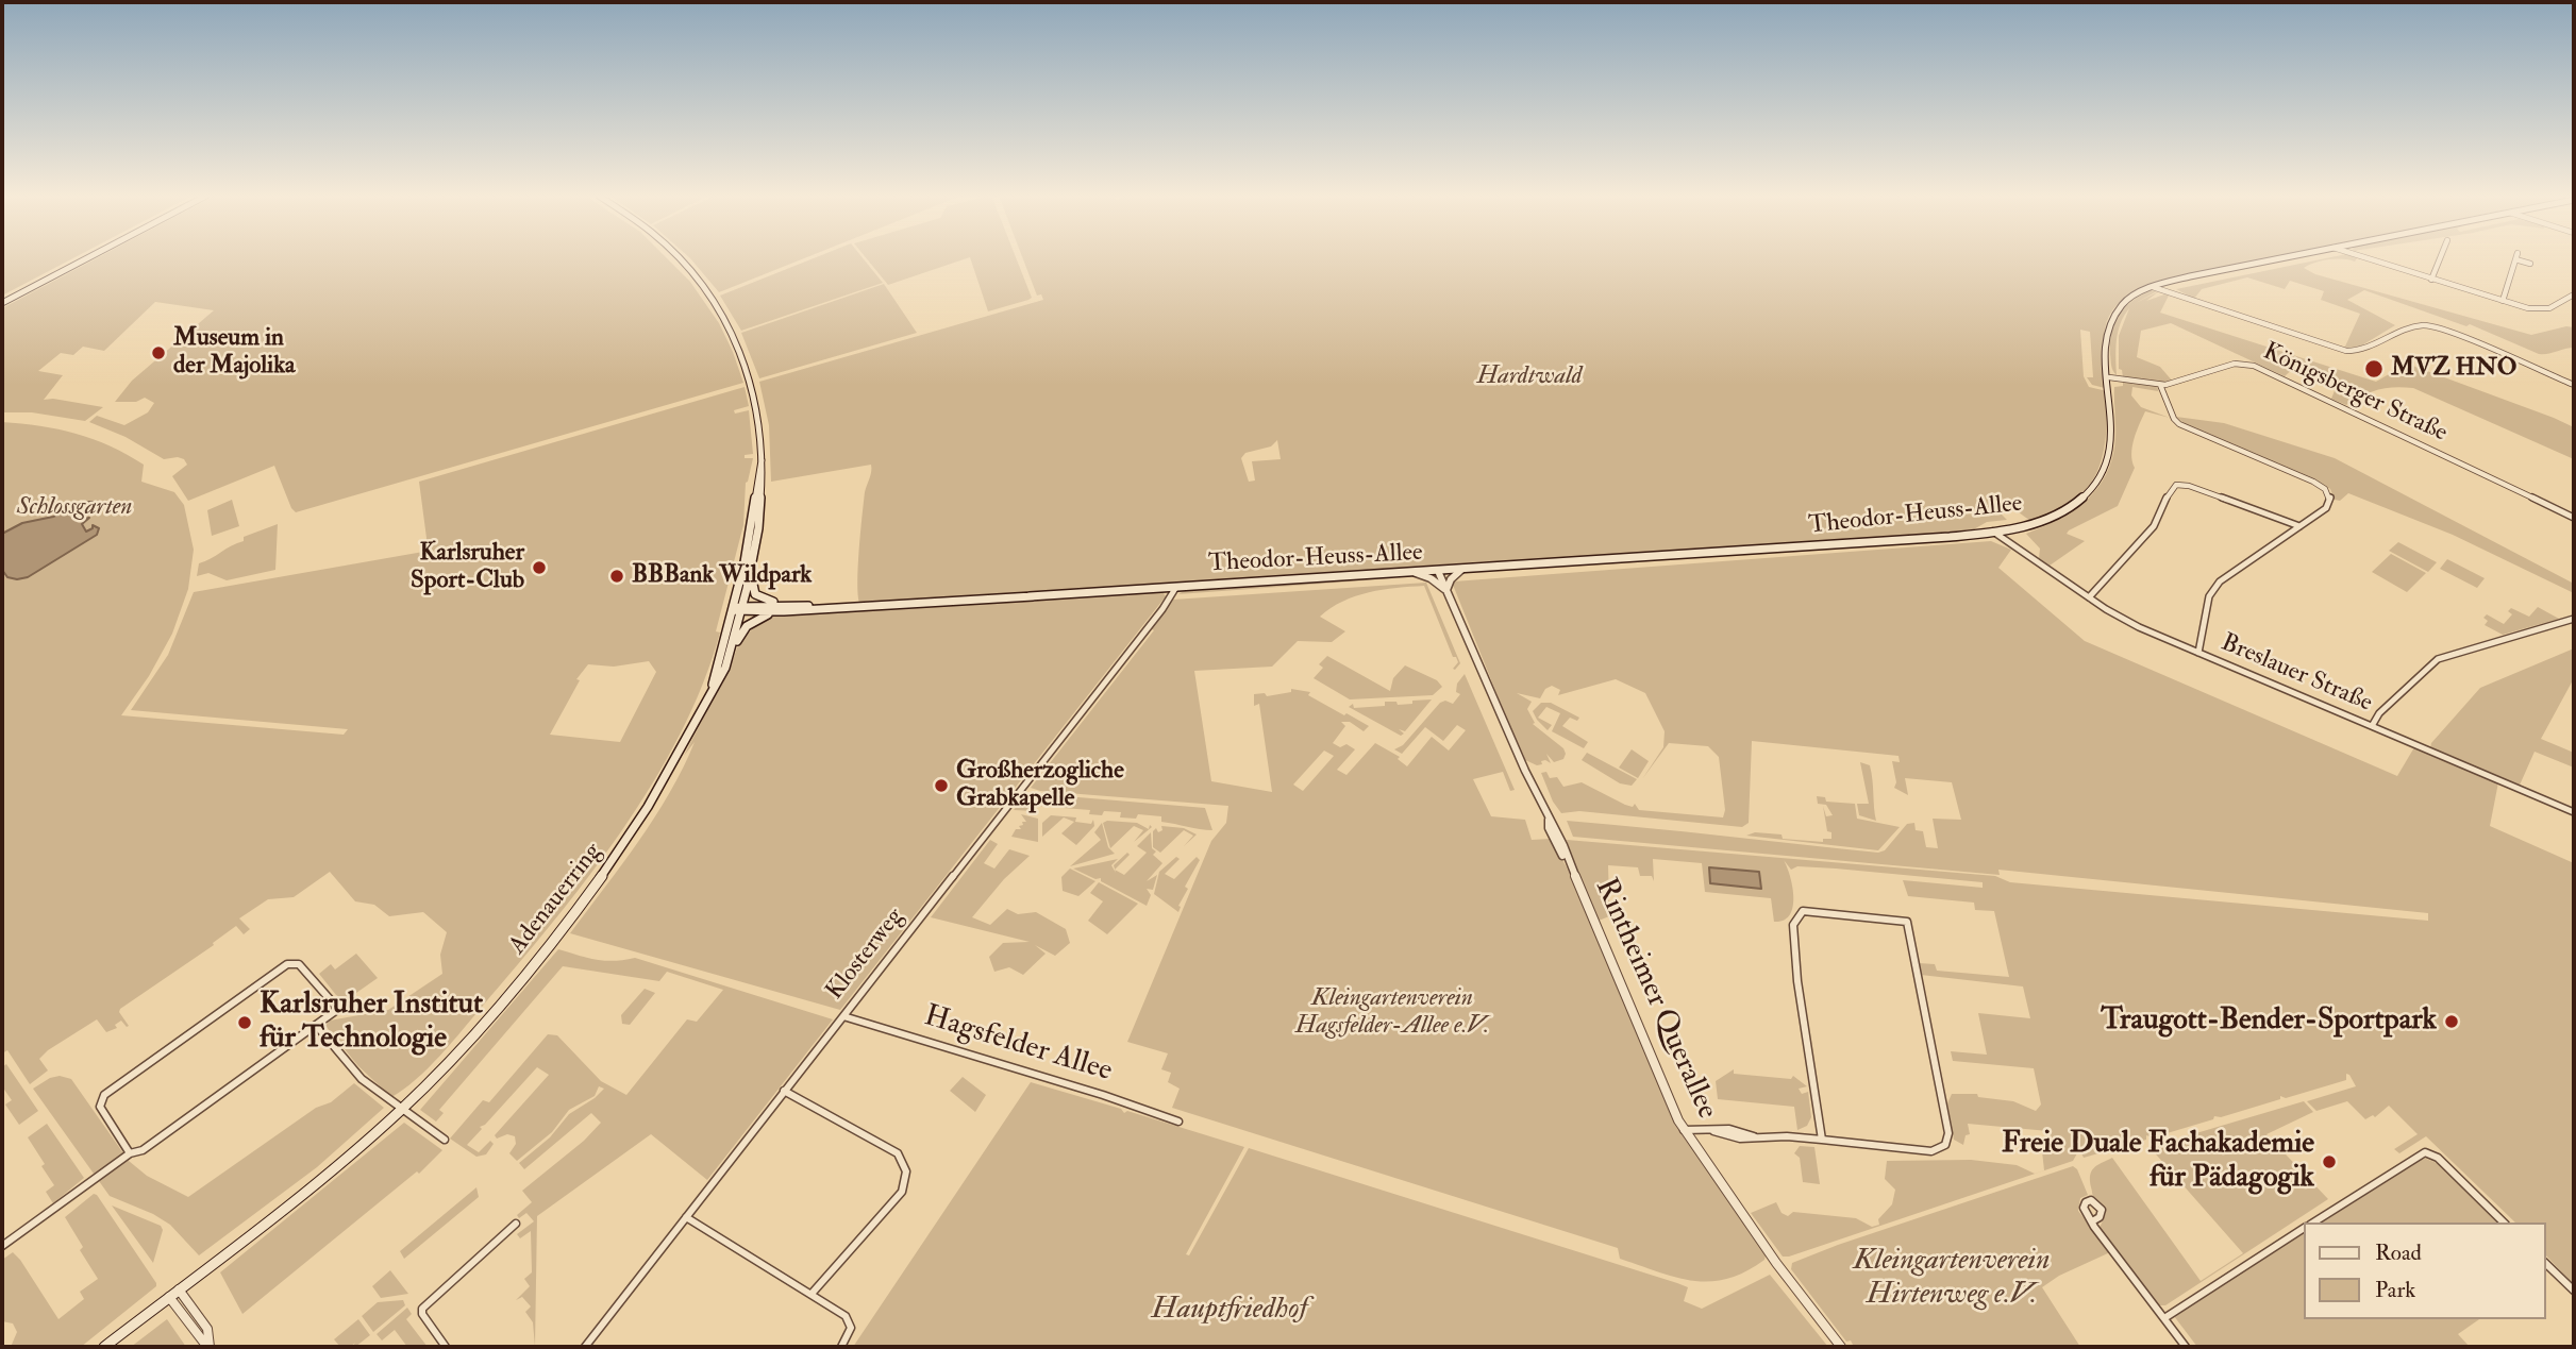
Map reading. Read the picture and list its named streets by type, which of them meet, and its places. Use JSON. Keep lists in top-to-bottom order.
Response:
{
  "streets": {
    "main road": ["Theodor-Heuss-Allee", "Adenauerring"],
    "street": [
      "Königsberger Straße",
      "Breslauer Straße",
      "Klosterweg",
      "Rintheimer Querallee",
      "Hagsfelder Allee"
    ]
  },
  "crossings": [
    ["Königsberger Straße", "Theodor-Heuss-Allee"],
    ["Theodor-Heuss-Allee", "Breslauer Straße"],
    ["Theodor-Heuss-Allee", "Adenauerring"],
    ["Theodor-Heuss-Allee", "Klosterweg"],
    ["Theodor-Heuss-Allee", "Rintheimer Querallee"],
    ["Klosterweg", "Hagsfelder Allee"]
  ],
  "parks": [
    "Hardtwald",
    "Schlossgarten",
    "Kleingartenverein Hagsfelder-Allee e.V.",
    "Kleingartenverein Hirtenweg e.V.",
    "Hauptfriedhof"
  ],
  "places": [
    "Museum in der Majolika",
    "MVZ HNO",
    "Karlsruher Sport-Club",
    "BBBank Wildpark",
    "Großherzogliche Grabkapelle",
    "Traugott-Bender-Sportpark",
    "Karlsruher Institut für Technologie",
    "Freie Duale Fachakademie für Pädagogik"
  ],
  "legend": ["Road", "Park"]
}
